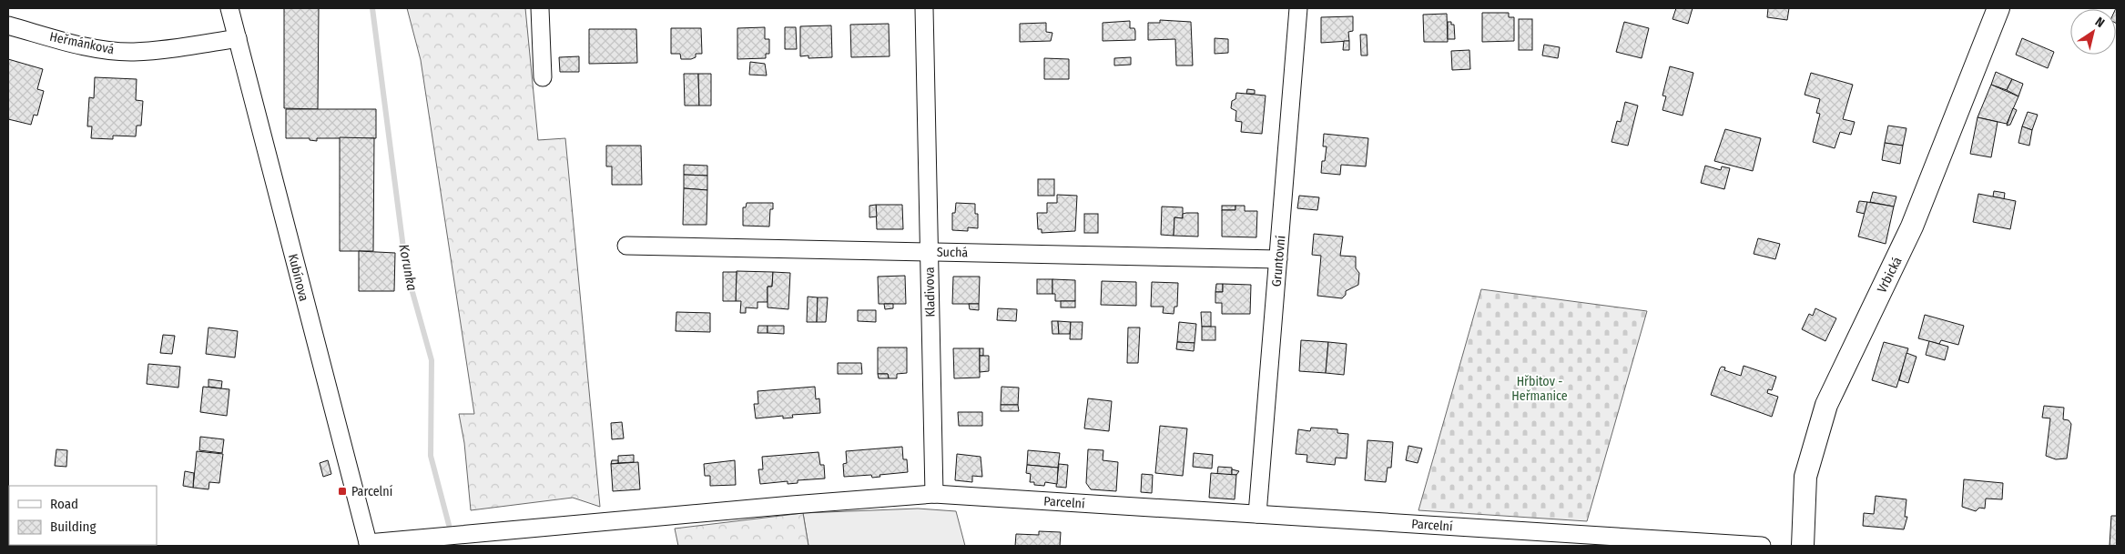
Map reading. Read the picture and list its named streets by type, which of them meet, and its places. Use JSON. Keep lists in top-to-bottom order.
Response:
{
  "streets": {
    "street": [
      "Heřmánková",
      "Suchá",
      "Gruntovní",
      "Vrbická",
      "Kubínova",
      "Kladivova",
      "Parcelní"
    ]
  },
  "crossings": [
    ["Heřmánková", "Kubínova"],
    ["Suchá", "Gruntovní"],
    ["Suchá", "Kladivova"],
    ["Gruntovní", "Parcelní"],
    ["Kubínova", "Parcelní"],
    ["Kladivova", "Parcelní"]
  ],
  "water": ["Korunka"],
  "parks": ["Hřbitov - Heřmanice"],
  "places": {
    "transit": ["Parcelní"]
  },
  "legend": ["Road", "Building"],
  "north": "top right"
}
